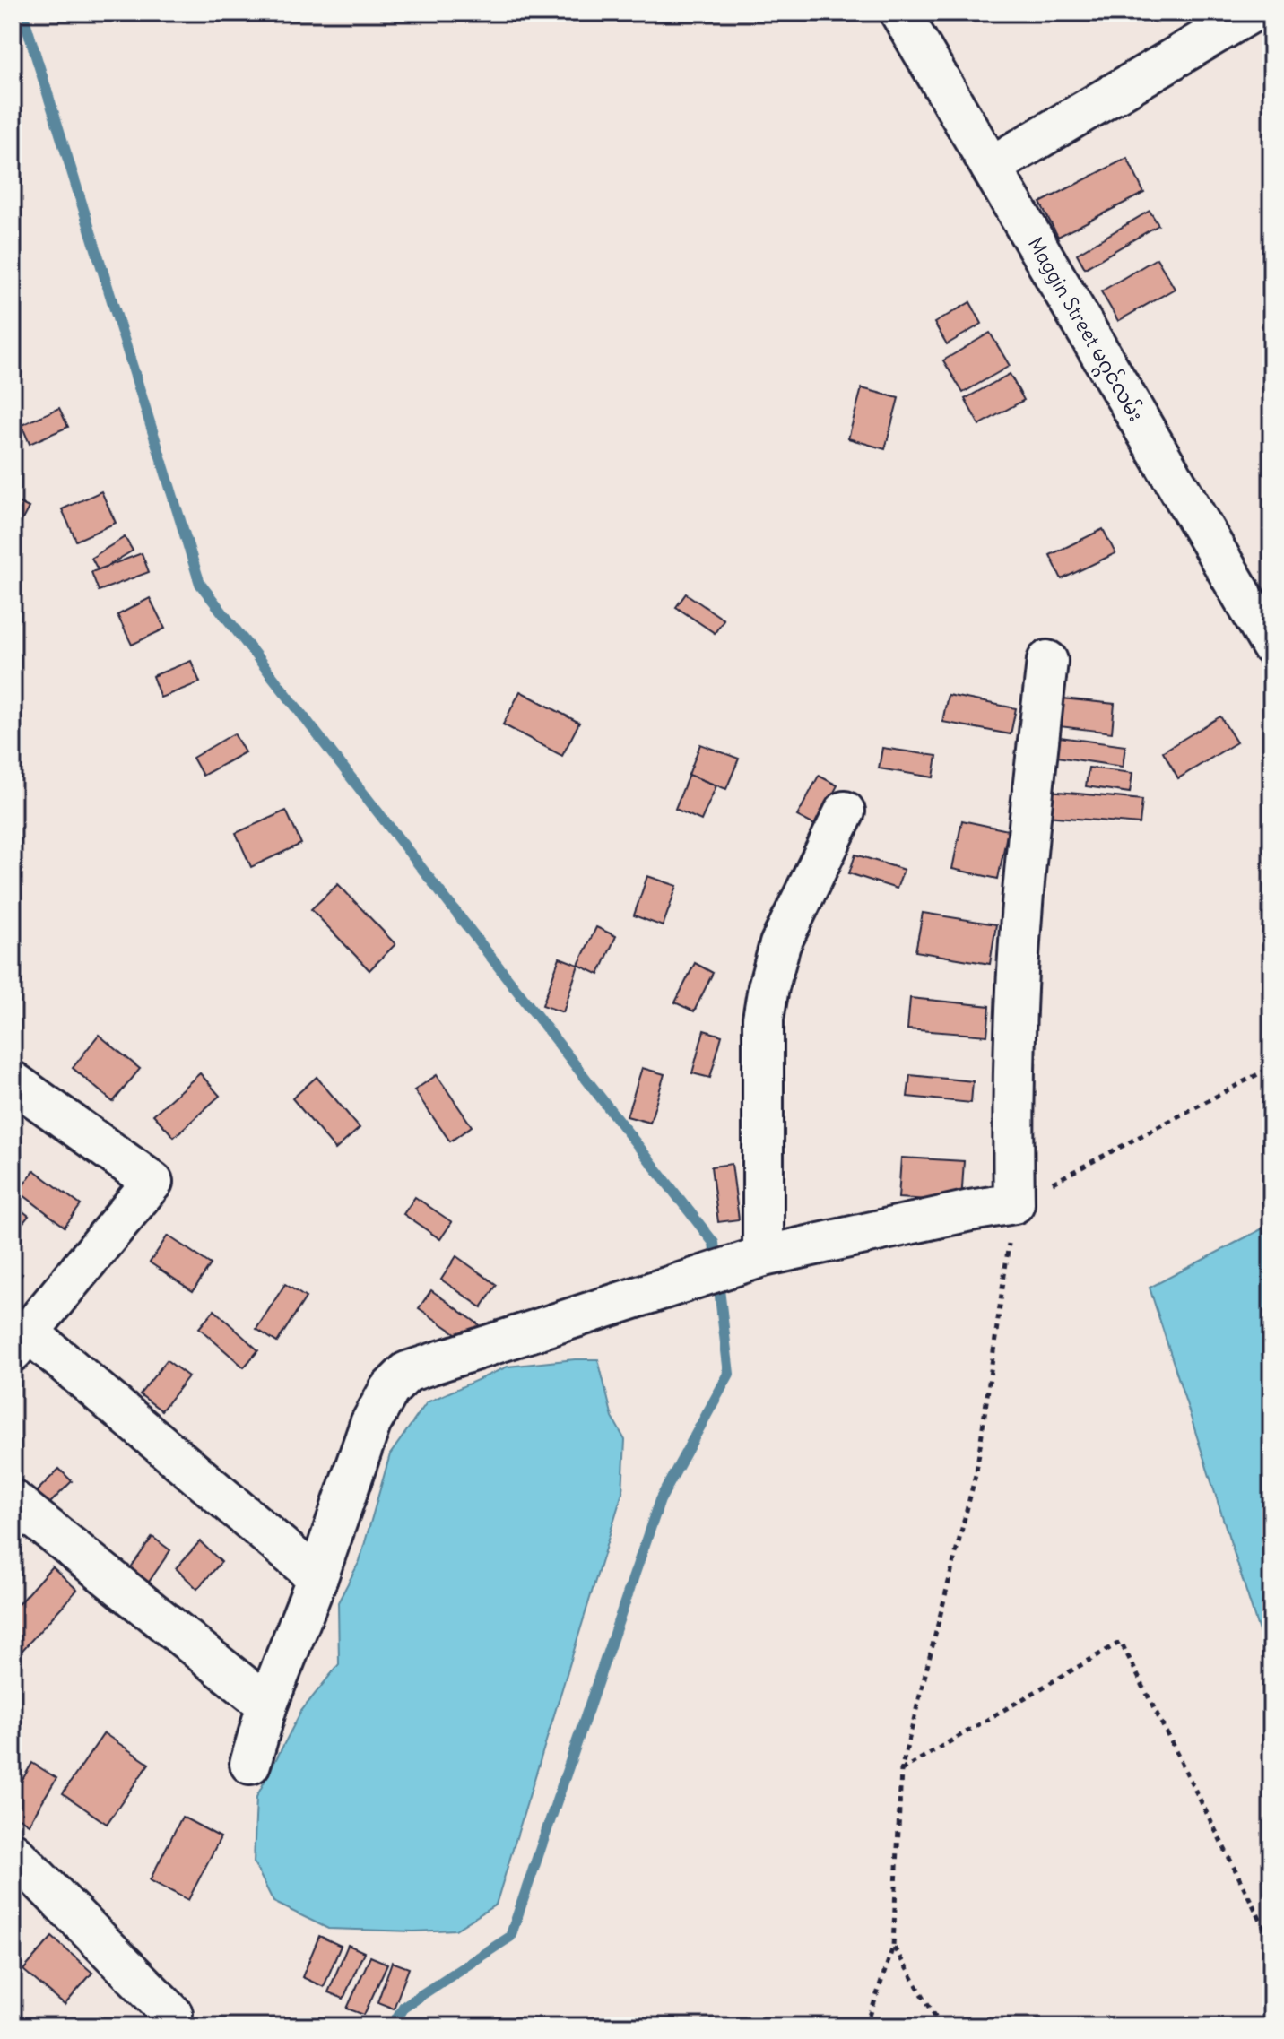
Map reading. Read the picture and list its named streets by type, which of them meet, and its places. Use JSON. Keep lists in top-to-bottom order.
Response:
{
  "streets": {
    "street": ["Maggin Street မဂ္ဂင်လမ်း"]
  }
}
